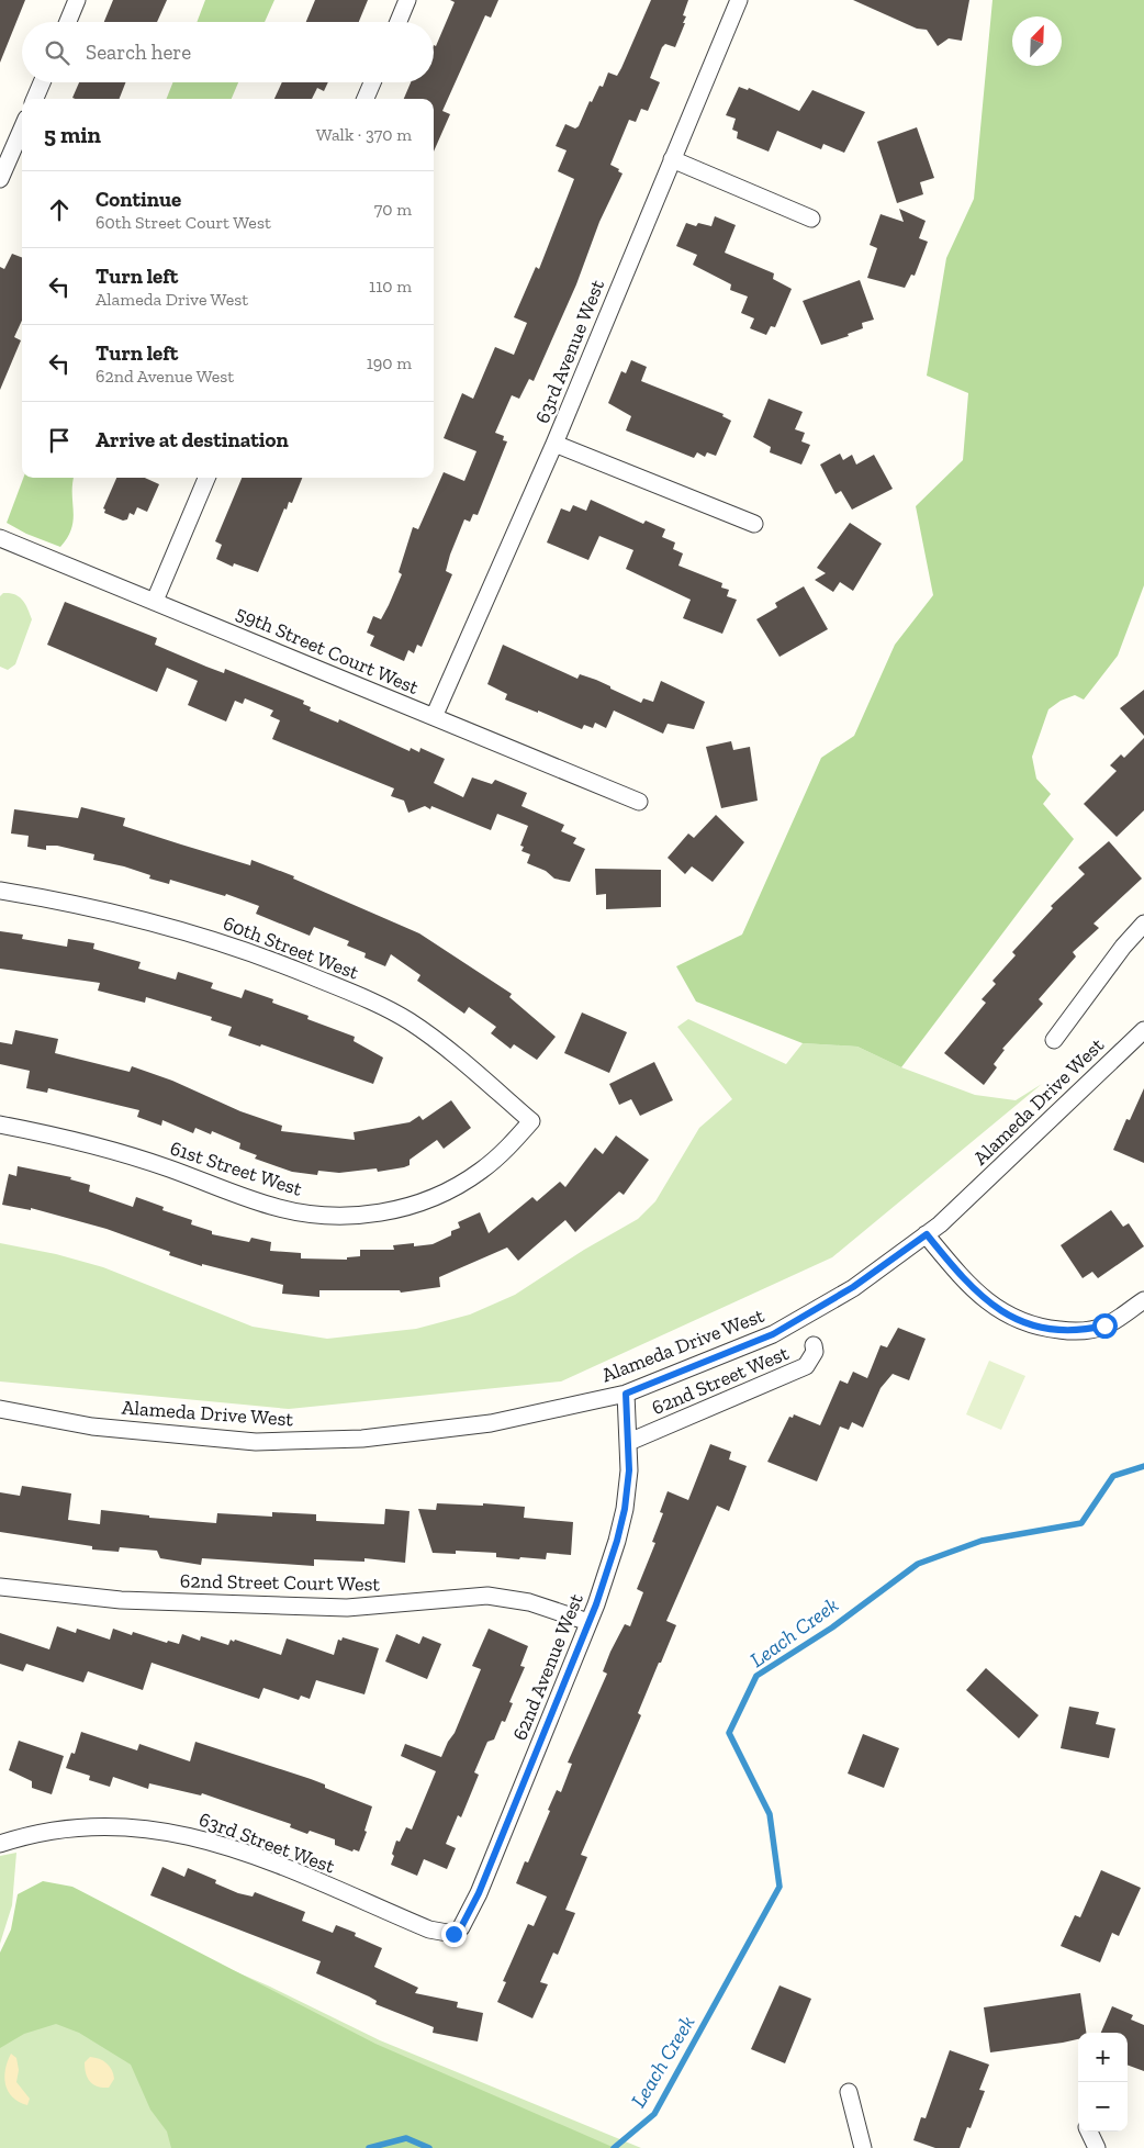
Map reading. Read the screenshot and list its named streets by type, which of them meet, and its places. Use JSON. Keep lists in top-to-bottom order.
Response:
{
  "streets": {
    "street": [
      "63rd Avenue West",
      "59th Street Court West",
      "60th Street West",
      "Alameda Drive West",
      "61st Street West",
      "62nd Street West",
      "62nd Street Court West",
      "62nd Avenue West",
      "63rd Street West"
    ]
  },
  "crossings": [
    ["63rd Avenue West", "59th Street Court West"],
    ["60th Street West", "61st Street West"],
    ["Alameda Drive West", "62nd Avenue West"],
    ["62nd Street West", "62nd Avenue West"],
    ["62nd Street Court West", "62nd Avenue West"],
    ["62nd Avenue West", "63rd Street West"]
  ],
  "water": ["Leach Creek"],
  "north": "top right",
  "page": {
    "search": "Search here",
    "heading": ["5 min", "Walk · 370 m"],
    "list": [
      ["Continue", "60th Street Court West", "70 m"],
      ["Turn left", "Alameda Drive West", "110 m"],
      ["Turn left", "62nd Avenue West", "190 m"],
      "Arrive at destination"
    ],
    "map_buttons": ["+", "−"]
  }
}
